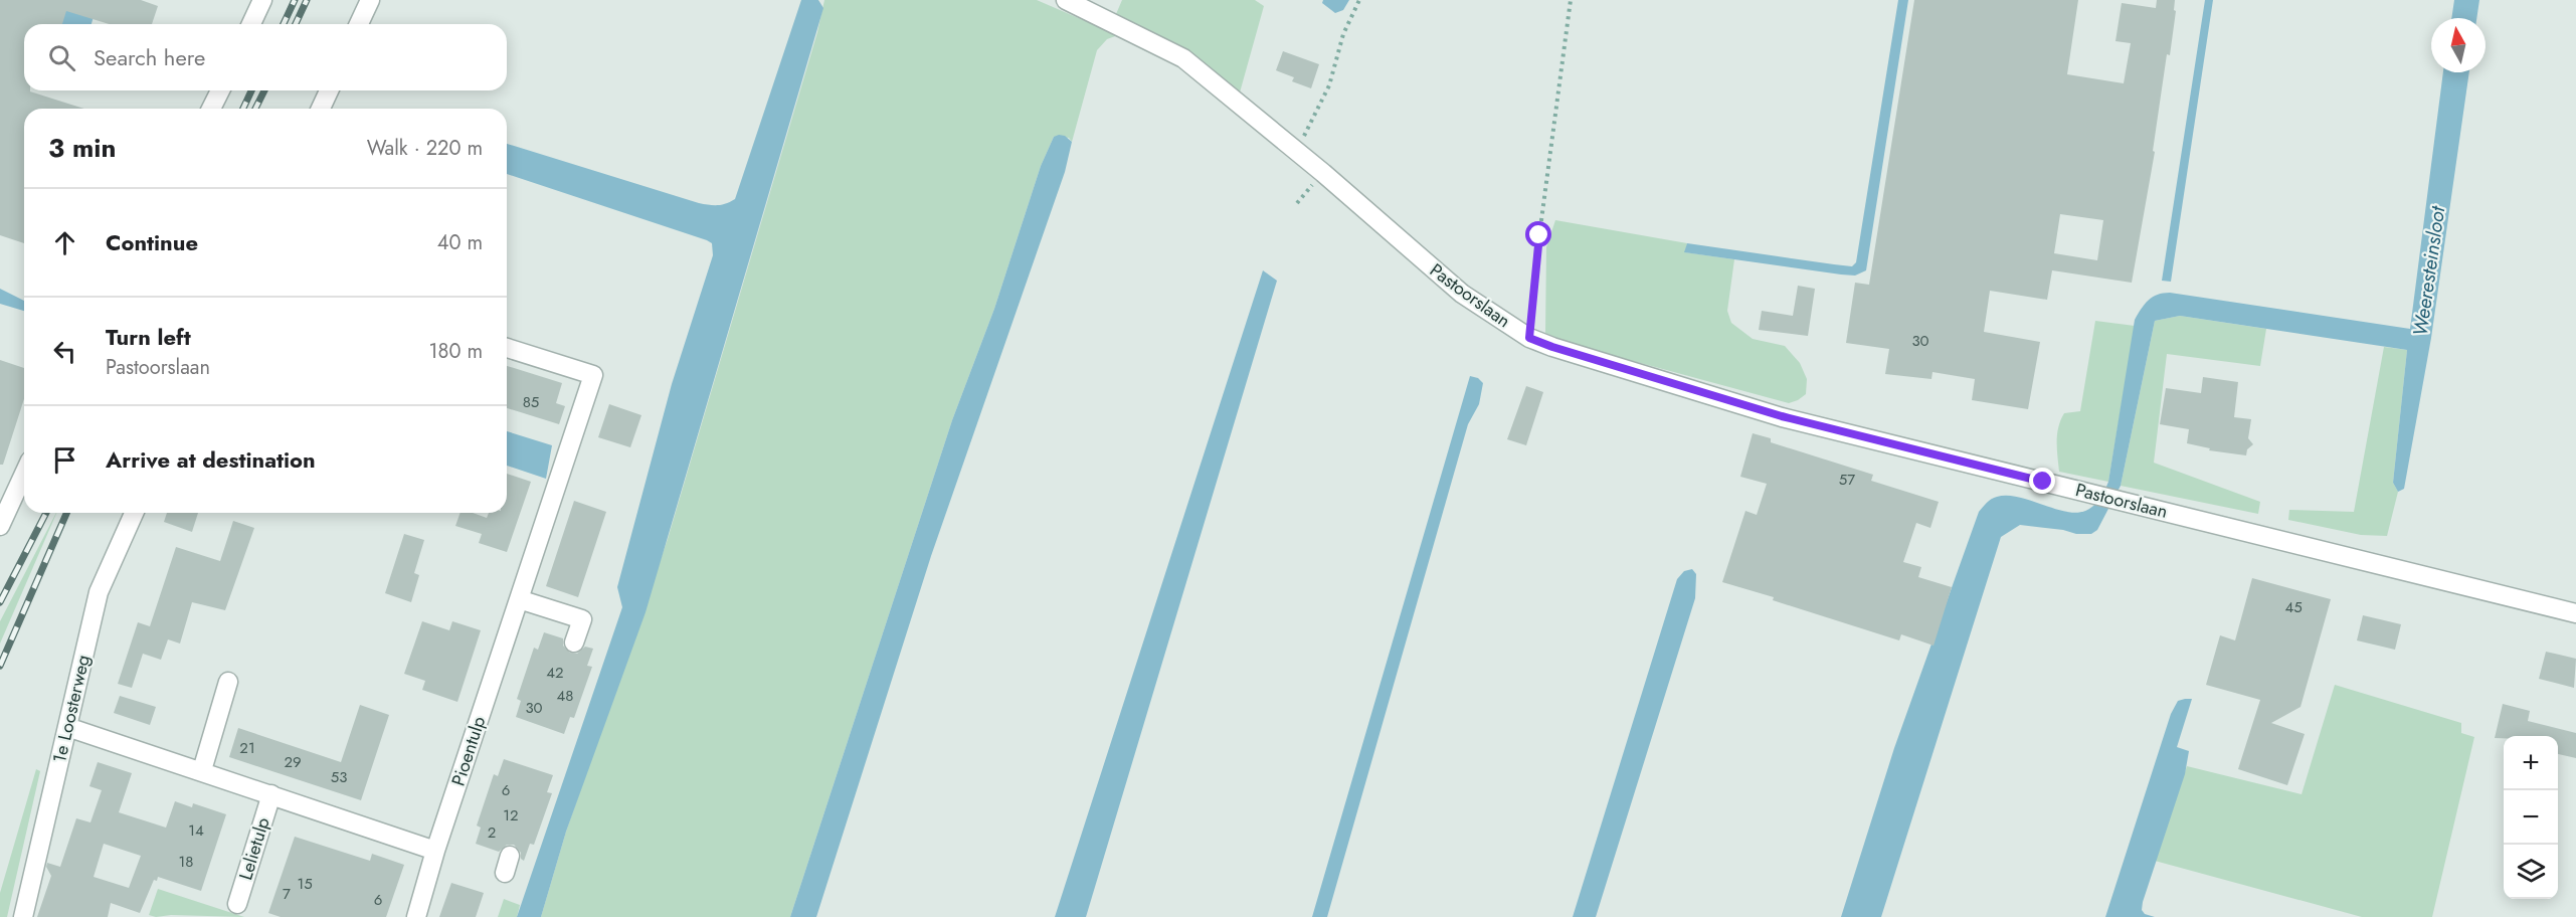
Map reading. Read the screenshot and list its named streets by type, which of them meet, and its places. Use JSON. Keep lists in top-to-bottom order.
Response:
{
  "streets": {
    "street": [
      "Pastoorslaan",
      "1e Loosterweg",
      "Pioentulp",
      "Lelietulp"
    ]
  },
  "water": ["Weeresteinsloot"],
  "house_numbers": [
    "30",
    "85",
    "57",
    "45",
    "42",
    "48",
    "30",
    "21",
    "29",
    "53",
    "6",
    "12",
    "14",
    "2",
    "18",
    "15",
    "7",
    "6"
  ],
  "north": "top",
  "page": {
    "search": "Search here",
    "heading": ["3 min", "Walk · 220 m"],
    "list": [
      ["Continue", "40 m"],
      ["Turn left", "Pastoorslaan", "180 m"],
      "Arrive at destination"
    ],
    "map_buttons": ["+", "−"]
  }
}
